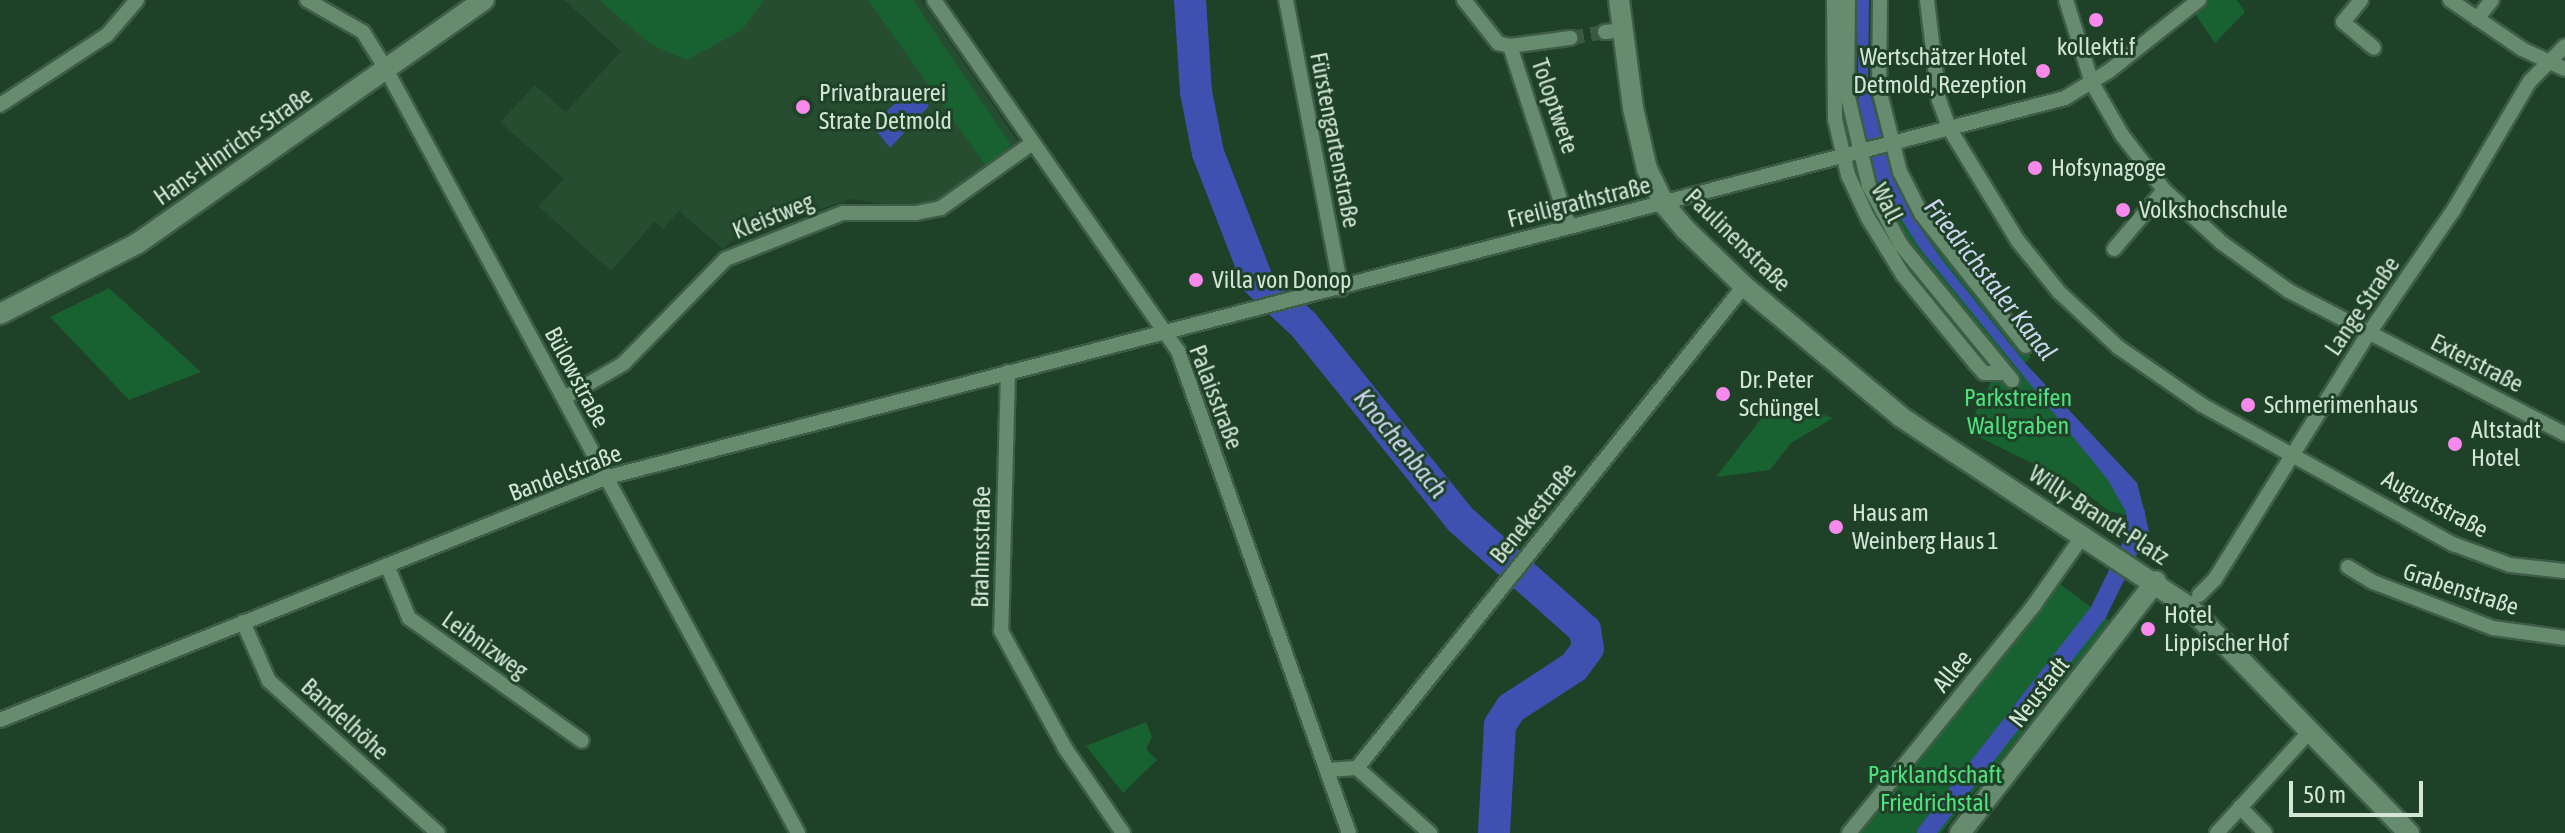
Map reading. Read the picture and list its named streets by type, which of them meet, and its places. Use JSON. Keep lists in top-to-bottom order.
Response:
{
  "streets": {
    "main road": [
      "Hans-Hinrichs-Straße",
      "Paulinenstraße",
      "Willy-Brandt-Platz",
      "Neustadt"
    ],
    "street": [
      "Toloptwete",
      "Fürstengartenstraße",
      "Freiligrathstraße",
      "Wall",
      "Kleistweg",
      "Lange Straße",
      "Exterstraße",
      "Bülowstraße",
      "Palaisstraße",
      "Bandelstraße",
      "Auguststraße",
      "Benekestraße",
      "Brahmsstraße",
      "Grabenstraße",
      "Leibnizweg",
      "Allee",
      "Bandelhöhe"
    ]
  },
  "crossings": [
    ["Toloptwete", "Freiligrathstraße"],
    ["Fürstengartenstraße", "Freiligrathstraße"],
    ["Hans-Hinrichs-Straße", "Bülowstraße"],
    ["Freiligrathstraße", "Wall"],
    ["Freiligrathstraße", "Paulinenstraße"],
    ["Freiligrathstraße", "Exterstraße"],
    ["Freiligrathstraße", "Palaisstraße"],
    ["Freiligrathstraße", "Bandelstraße"],
    ["Freiligrathstraße", "Auguststraße"],
    ["Kleistweg", "Bülowstraße"],
    ["Kleistweg", "Palaisstraße"],
    ["Paulinenstraße", "Benekestraße"],
    ["Paulinenstraße", "Willy-Brandt-Platz"],
    ["Lange Straße", "Exterstraße"],
    ["Lange Straße", "Auguststraße"],
    ["Lange Straße", "Willy-Brandt-Platz"],
    ["Bülowstraße", "Bandelstraße"],
    ["Palaisstraße", "Bandelstraße"],
    ["Bandelstraße", "Brahmsstraße"],
    ["Bandelstraße", "Leibnizweg"],
    ["Bandelstraße", "Bandelhöhe"],
    ["Willy-Brandt-Platz", "Allee"],
    ["Willy-Brandt-Platz", "Neustadt"]
  ],
  "water": ["Friedrichstaler Kanal", "Knochenbach"],
  "parks": ["Parkstreifen Wallgraben", "Parklandschaft Friedrichstal"],
  "places": [
    "kollekti.f",
    "Wertschätzer Hotel Detmold, Rezeption",
    "Privatbrauerei Strate Detmold",
    "Hofsynagoge",
    "Volkshochschule",
    "Villa von Donop",
    "Dr. Peter Schüngel",
    "Schmerimenhaus",
    "Altstadt Hotel",
    "Haus am Weinberg Haus 1",
    "Hotel Lippischer Hof"
  ],
  "scale_bar": "50 m"
}
